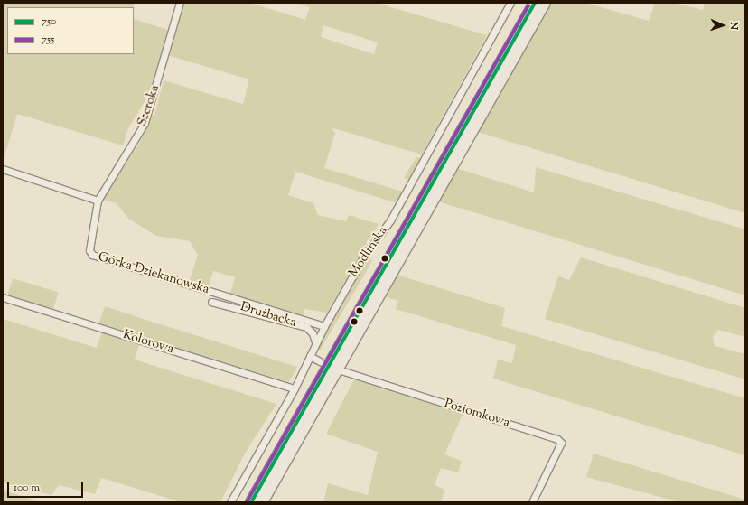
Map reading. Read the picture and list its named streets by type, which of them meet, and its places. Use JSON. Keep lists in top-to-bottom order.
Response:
{
  "streets": {
    "street": [
      "Szeroka",
      "Modlińska",
      "Górka Dziekanowska",
      "Drużbacka",
      "Kolorowa",
      "Poziomkowa"
    ]
  },
  "crossings": [
    ["Szeroka", "Górka Dziekanowska"],
    ["Modlińska", "Górka Dziekanowska"],
    ["Modlińska", "Drużbacka"],
    ["Modlińska", "Kolorowa"]
  ],
  "lines": ["transit line 750", "transit line 755"],
  "legend": ["750", "755"],
  "scale_bar": "100 m",
  "north": "right"
}
